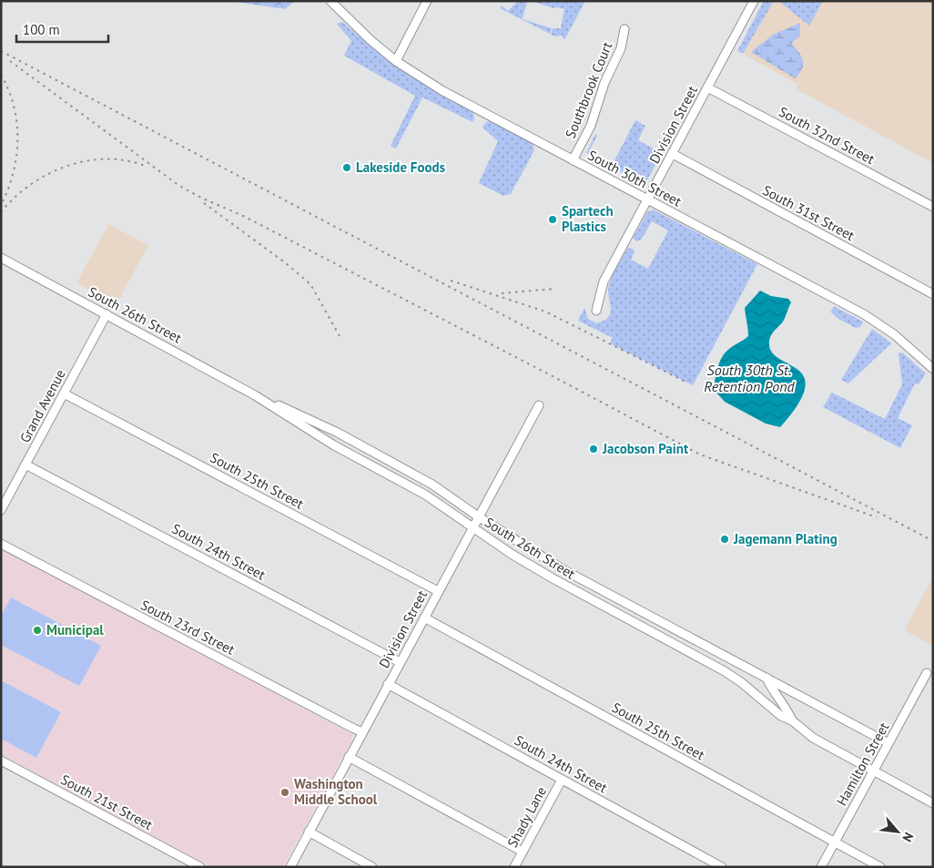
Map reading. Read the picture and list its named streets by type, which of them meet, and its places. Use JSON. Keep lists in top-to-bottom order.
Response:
{
  "streets": {
    "street": [
      "Southbrook Court",
      "Division Street",
      "South 32nd Street",
      "South 30th Street",
      "South 31st Street",
      "South 26th Street",
      "Grand Avenue",
      "South 25th Street",
      "South 24th Street",
      "South 23rd Street",
      "Hamilton Street",
      "South 21st Street",
      "Shady Lane"
    ]
  },
  "crossings": [
    ["Southbrook Court", "South 30th Street"],
    ["Division Street", "South 32nd Street"],
    ["Division Street", "South 30th Street"],
    ["Division Street", "South 31st Street"],
    ["Division Street", "South 26th Street"],
    ["Division Street", "South 25th Street"],
    ["Division Street", "South 24th Street"],
    ["Division Street", "South 23rd Street"],
    ["South 26th Street", "Grand Avenue"],
    ["South 26th Street", "Hamilton Street"],
    ["Grand Avenue", "South 25th Street"],
    ["Grand Avenue", "South 24th Street"],
    ["South 25th Street", "Hamilton Street"],
    ["South 24th Street", "Shady Lane"]
  ],
  "water": ["South 30th St. Retention Pond"],
  "places": [
    "Lakeside Foods",
    "Spartech Plastics",
    "Jacobson Paint",
    "Jagemann Plating",
    "Municipal",
    "Washington Middle School"
  ],
  "scale_bar": "100 m",
  "north": "bottom right"
}
